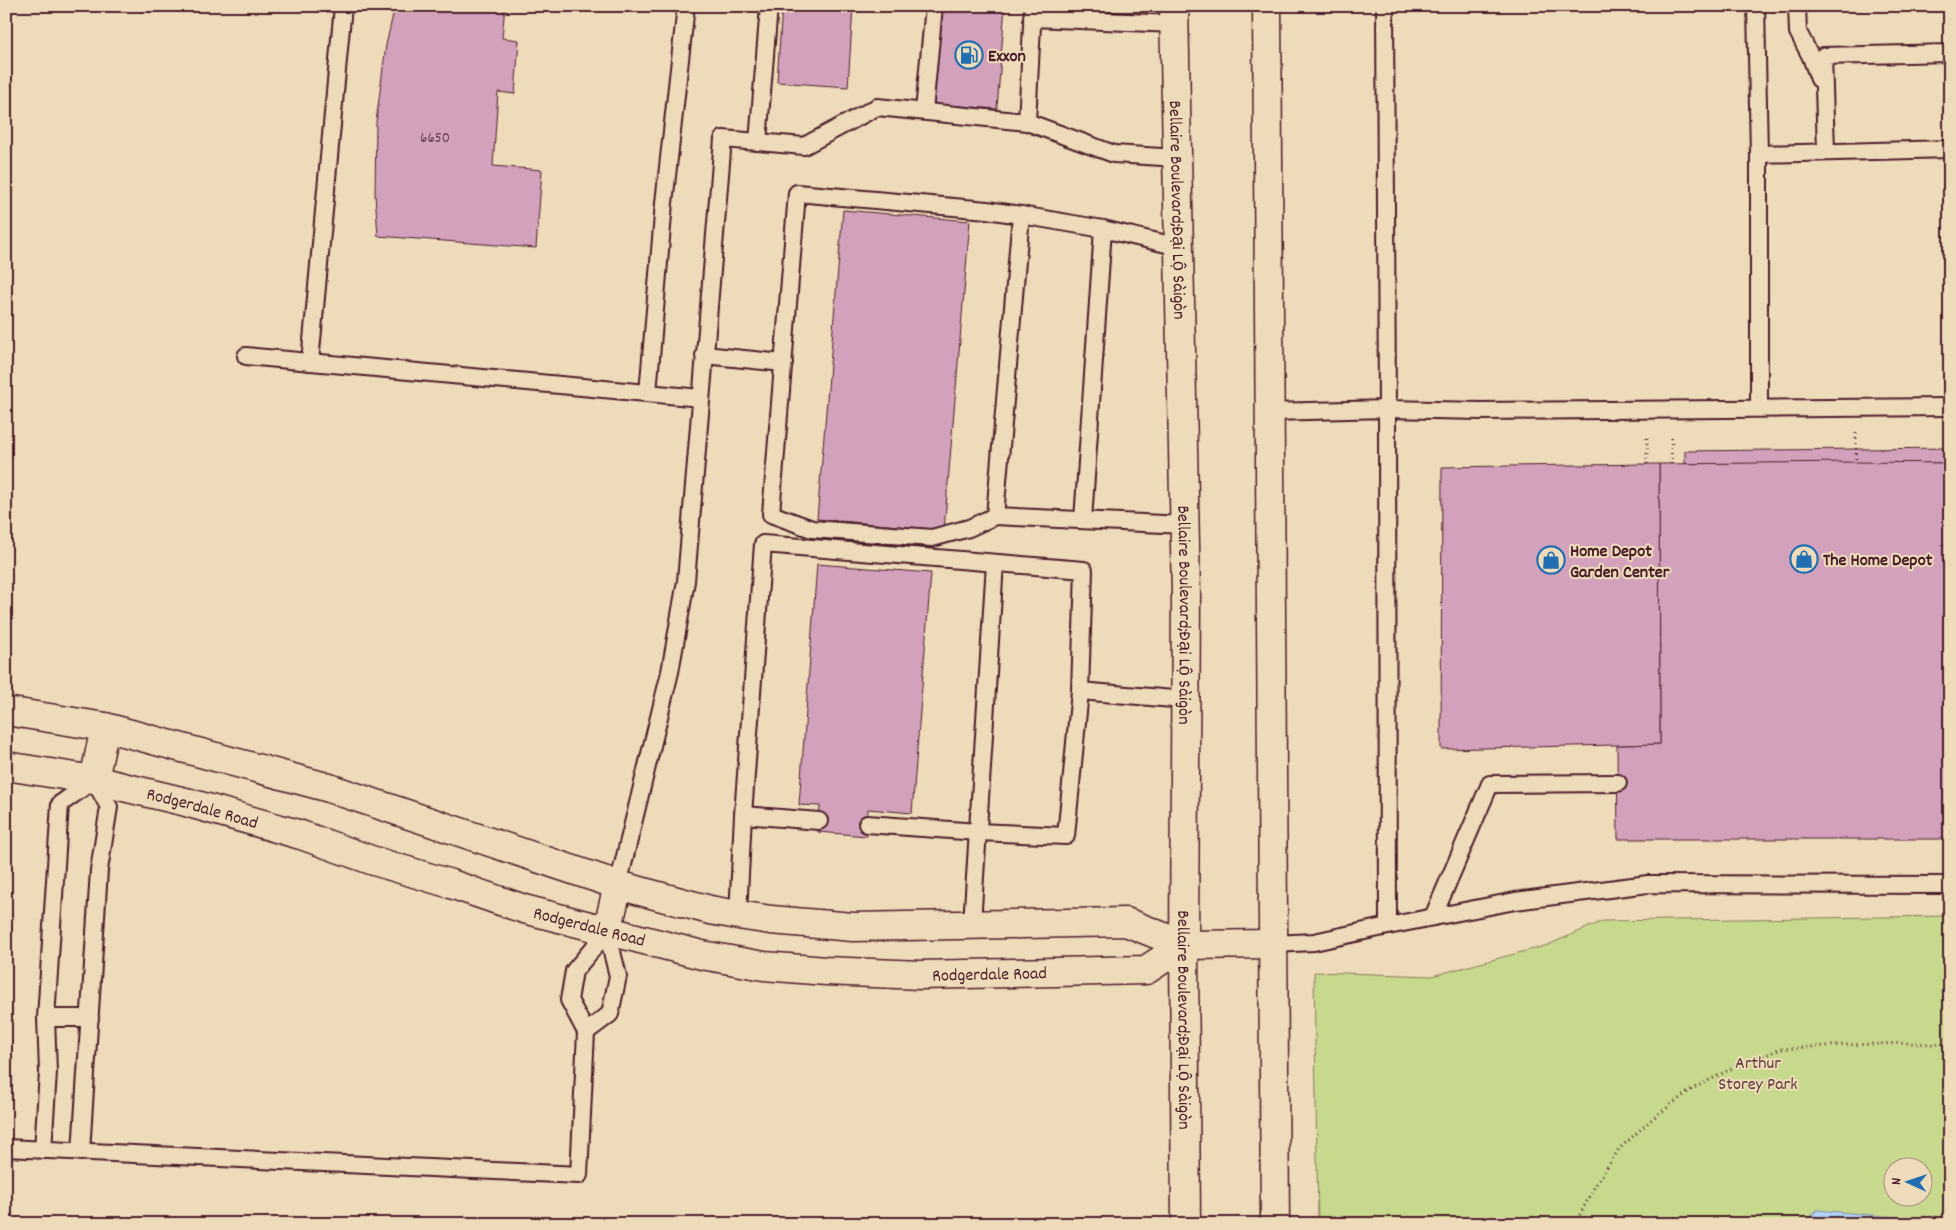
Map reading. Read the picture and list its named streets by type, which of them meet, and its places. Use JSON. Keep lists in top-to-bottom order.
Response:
{
  "streets": {
    "street": ["Bellaire Boulevard;Đại Lộ Sàigòn", "Rodgerdale Road"]
  },
  "crossings": [
    ["Bellaire Boulevard;Đại Lộ Sàigòn", "Rodgerdale Road"]
  ],
  "parks": ["Arthur Storey Park"],
  "places": {
    "fuel station": ["Exxon"],
    "shop": ["The Home Depot", "Home Depot Garden Center"]
  },
  "house_numbers": ["6650"],
  "north": "left"
}
